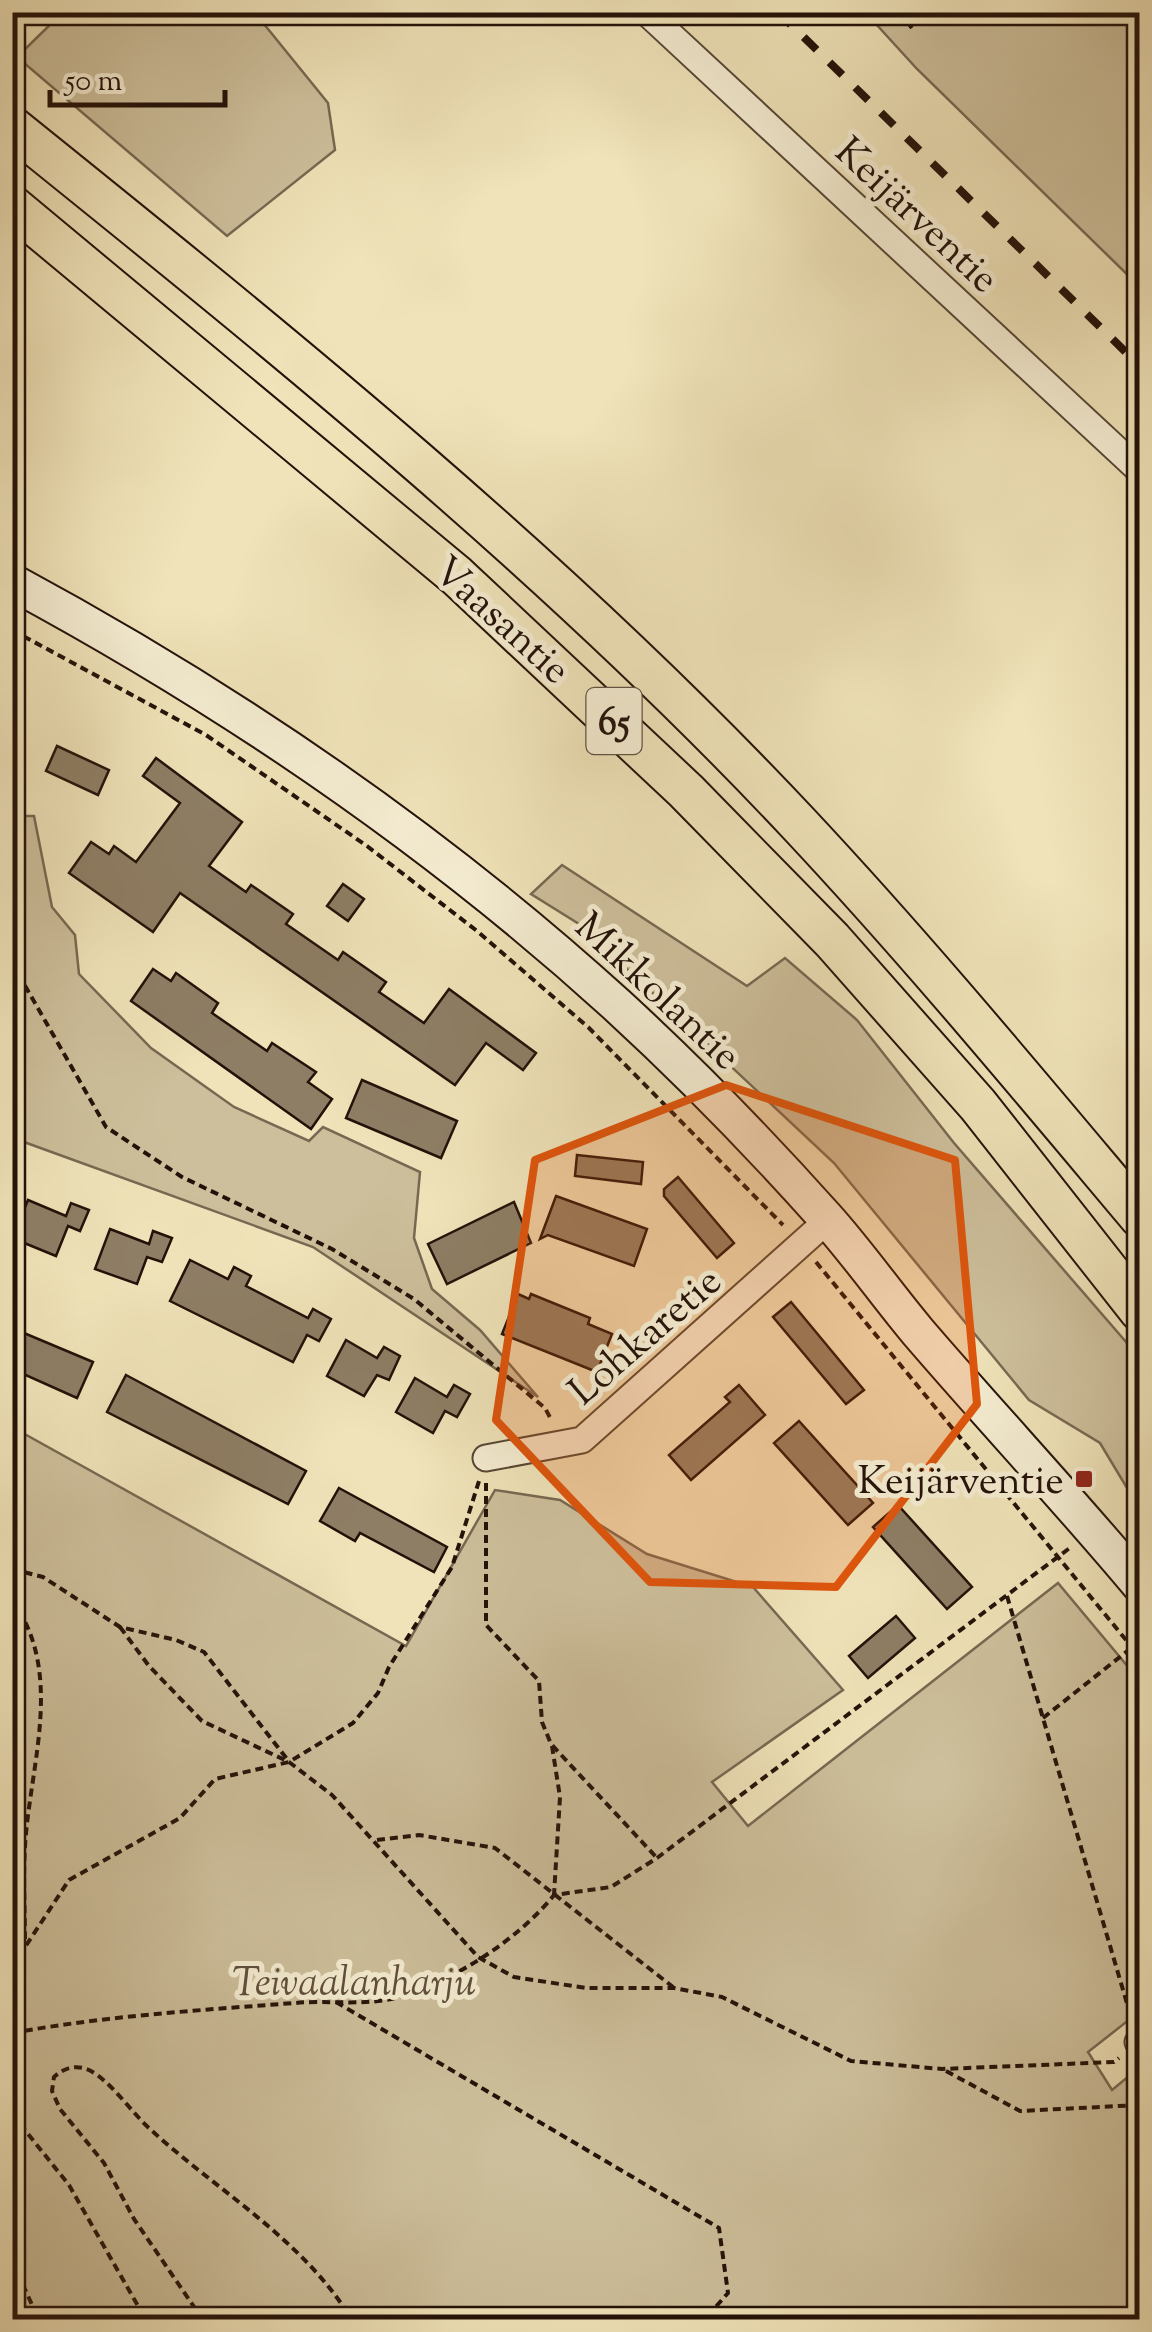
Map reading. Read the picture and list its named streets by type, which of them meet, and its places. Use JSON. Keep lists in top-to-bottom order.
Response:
{
  "streets": {
    "highway": ["Vaasantie", "65"],
    "main road": ["Mikkolantie"],
    "street": ["Keijärventie", "Lohkaretie"]
  },
  "crossings": [
    ["Mikkolantie", "Lohkaretie"]
  ],
  "parks": ["Teivaalanharju"],
  "places": {
    "transit": ["Keijärventie"]
  },
  "scale_bar": "50 m"
}
